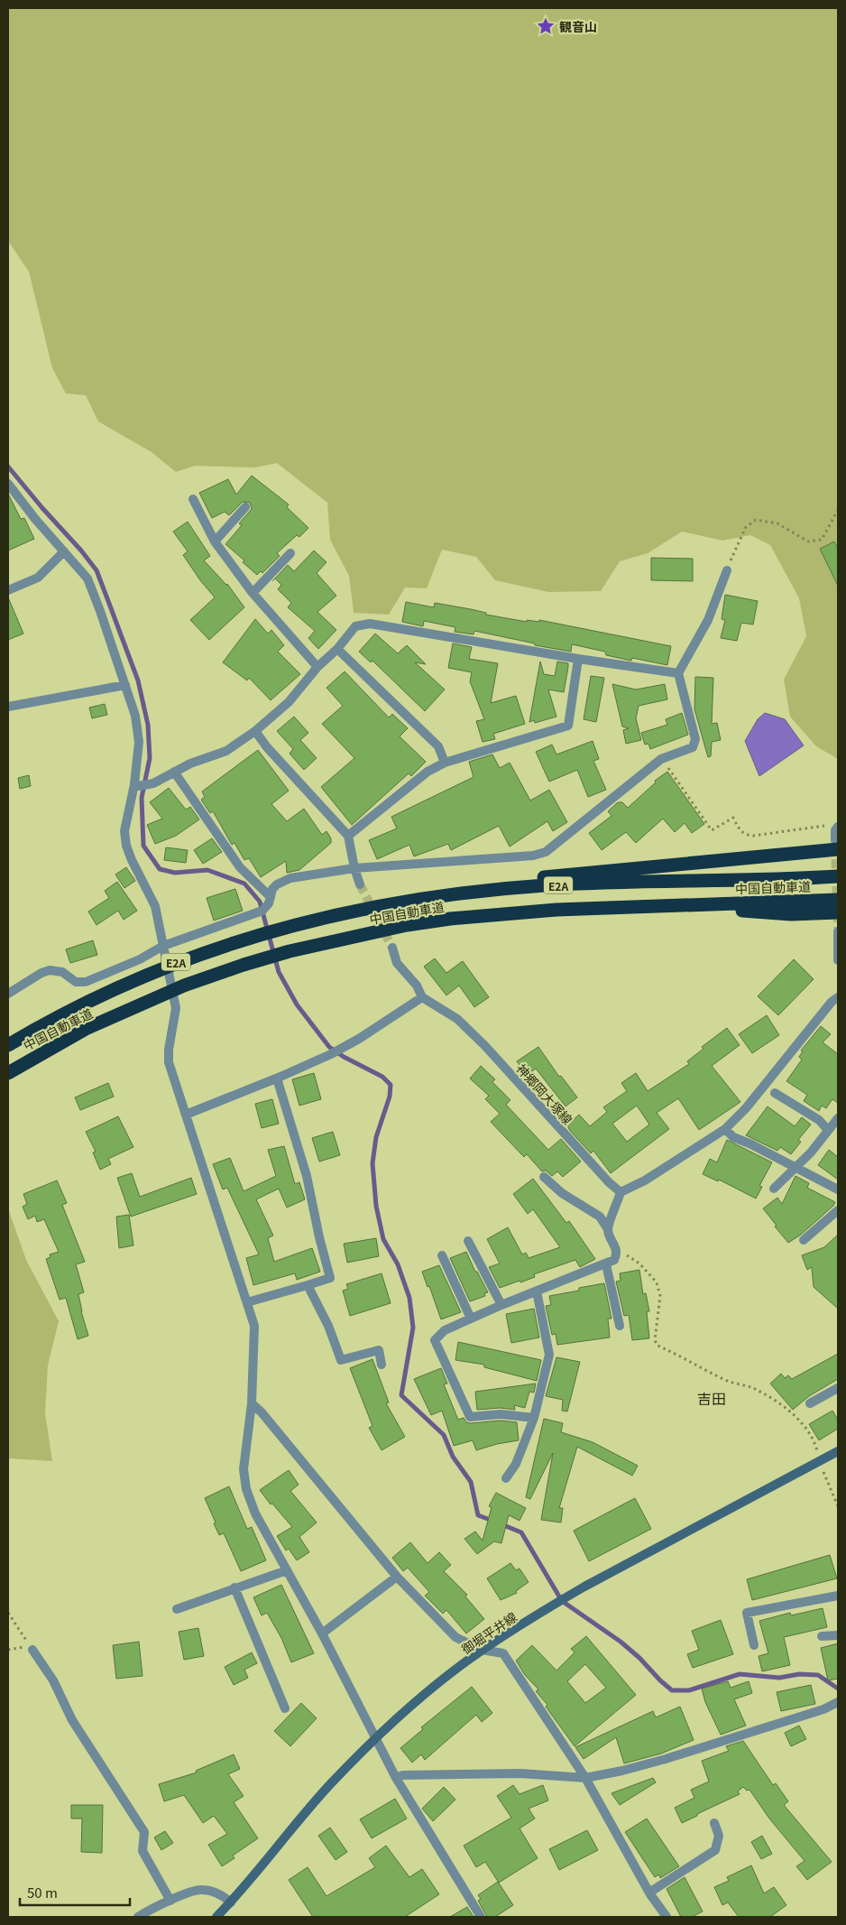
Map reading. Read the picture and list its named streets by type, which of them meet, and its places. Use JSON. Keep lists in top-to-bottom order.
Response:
{
  "streets": {
    "highway": ["E2A", "中国自動車道"],
    "street": ["神郷岡大塚線", "御堀平井線"]
  },
  "districts": ["吉田"],
  "places": {
    "place": ["観音山"]
  },
  "scale_bar": "50 m"
}
